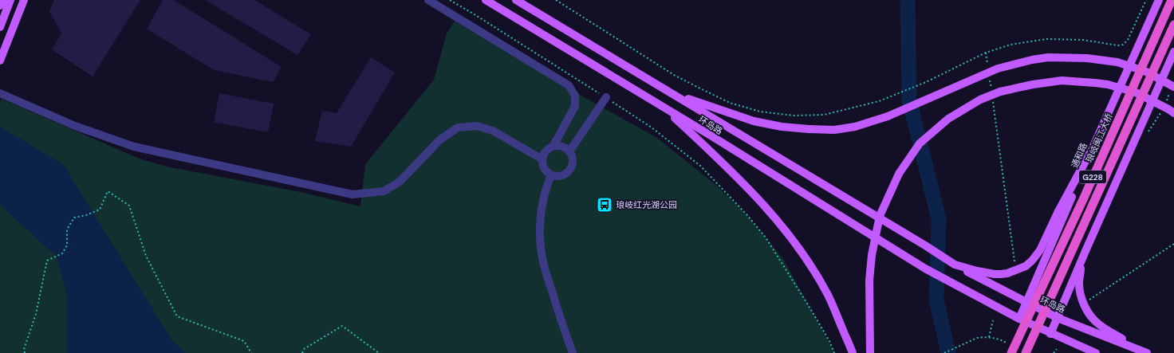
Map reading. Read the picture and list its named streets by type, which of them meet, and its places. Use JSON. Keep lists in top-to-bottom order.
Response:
{
  "streets": {
    "highway": ["琅岐闽江大桥", "G228"],
    "main road": ["环岛路", "通和路"]
  },
  "crossings": [
    ["环岛路", "通和路"]
  ],
  "places": {
    "bus stop": ["琅岐红光湖公园"]
  }
}
